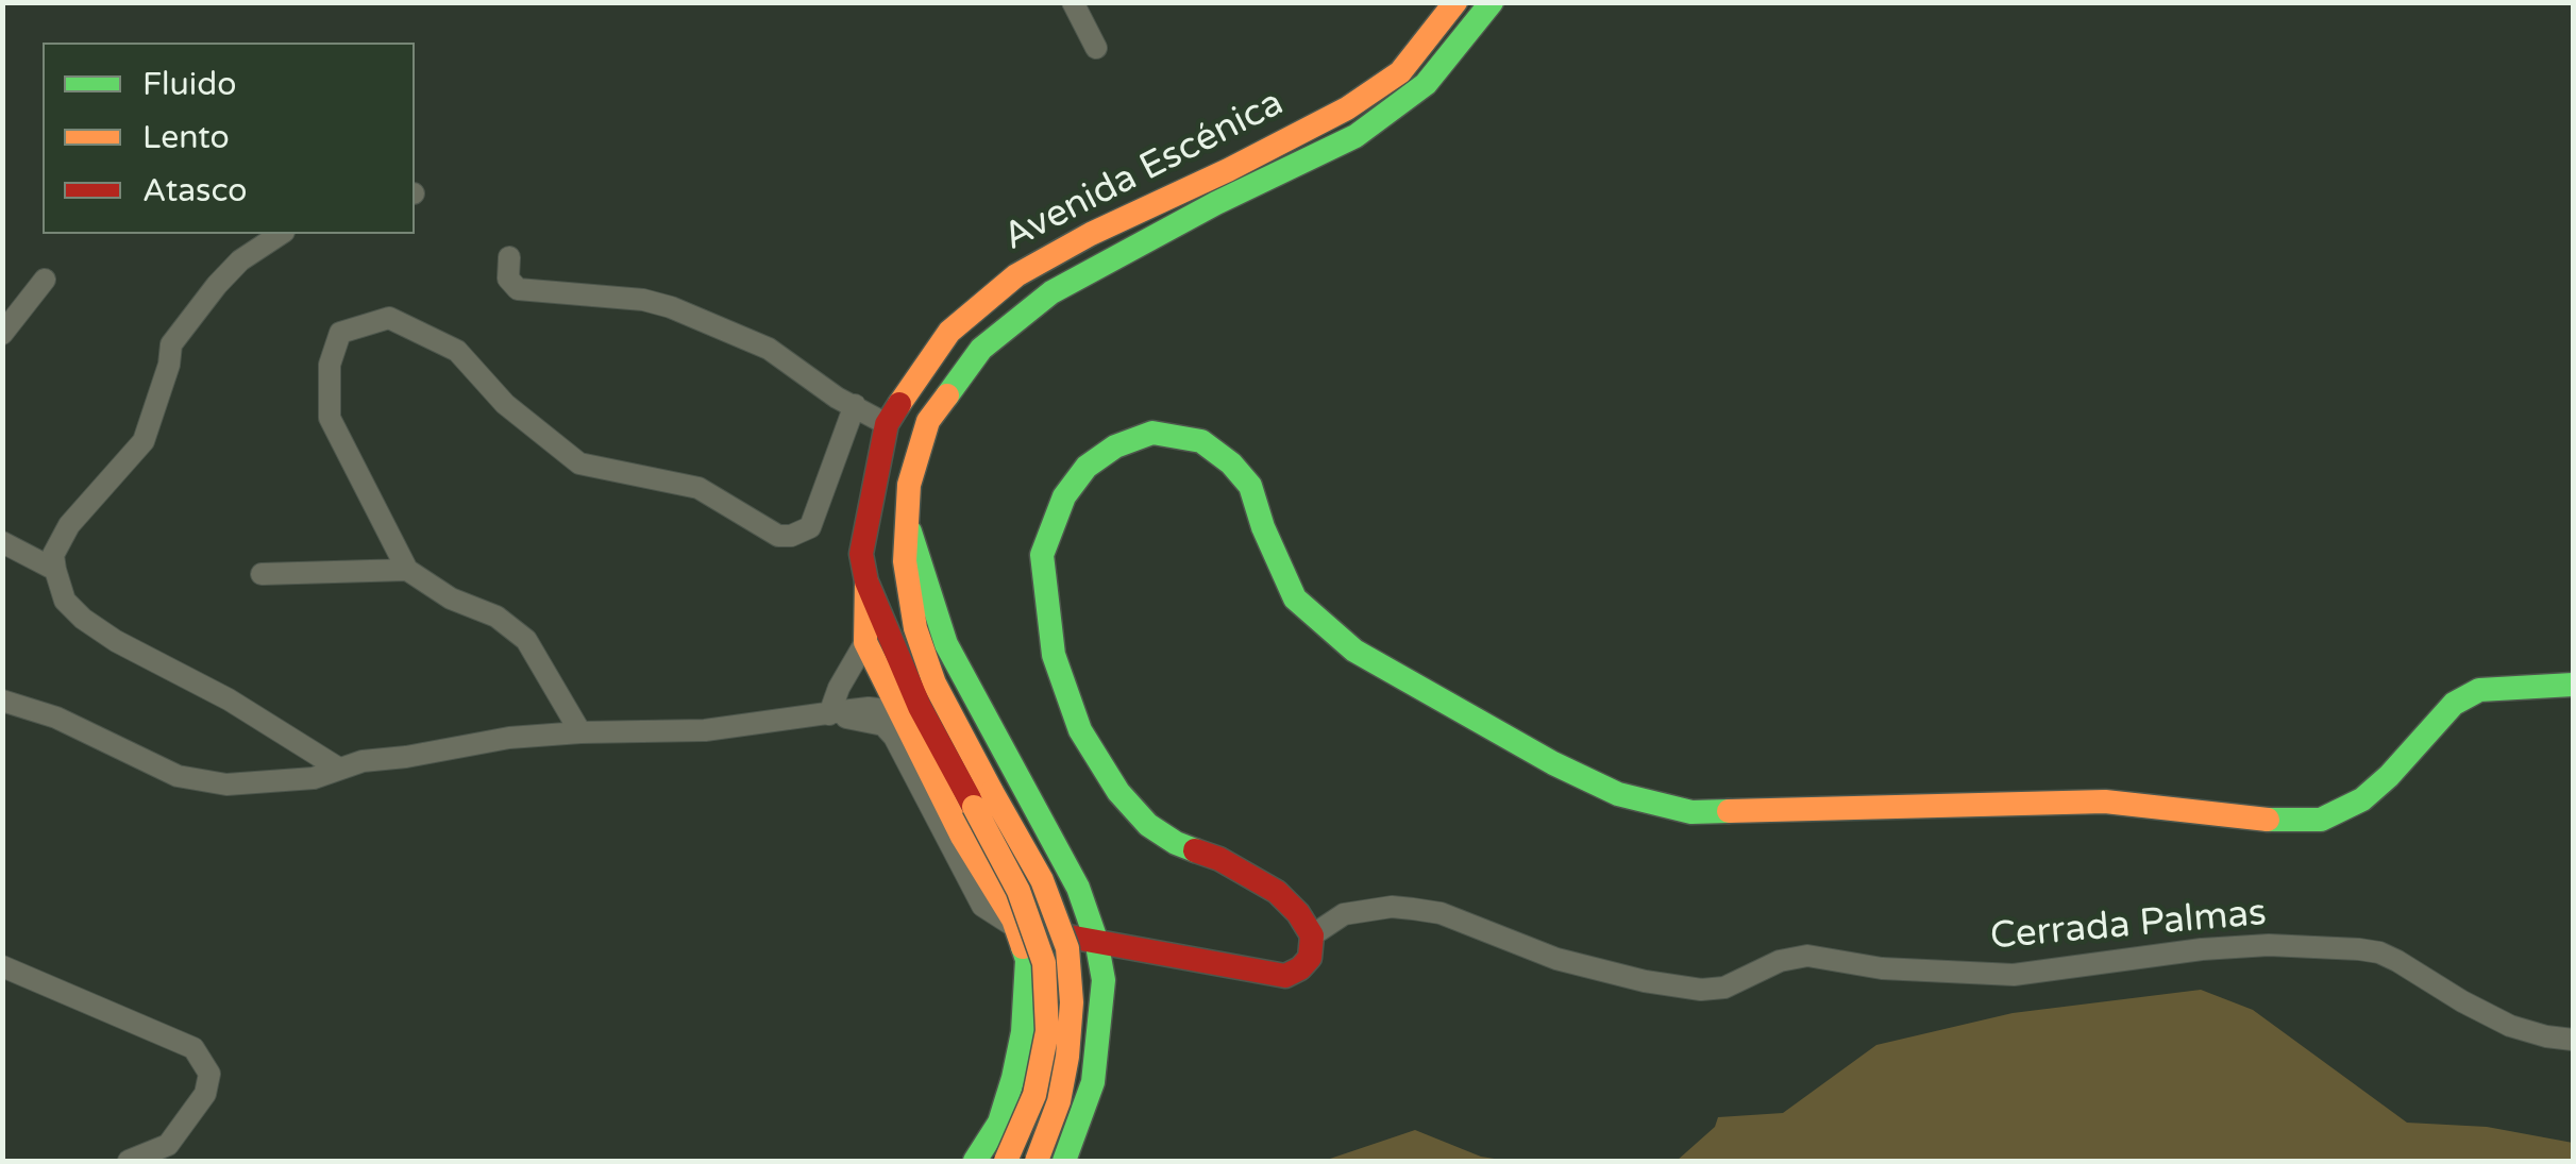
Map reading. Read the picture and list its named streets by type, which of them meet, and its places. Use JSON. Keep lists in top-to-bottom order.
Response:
{
  "streets": {
    "main road": ["Avenida Escénica"],
    "street": ["Cerrada Palmas"]
  },
  "legend": ["Fluido", "Lento", "Atasco"]
}
